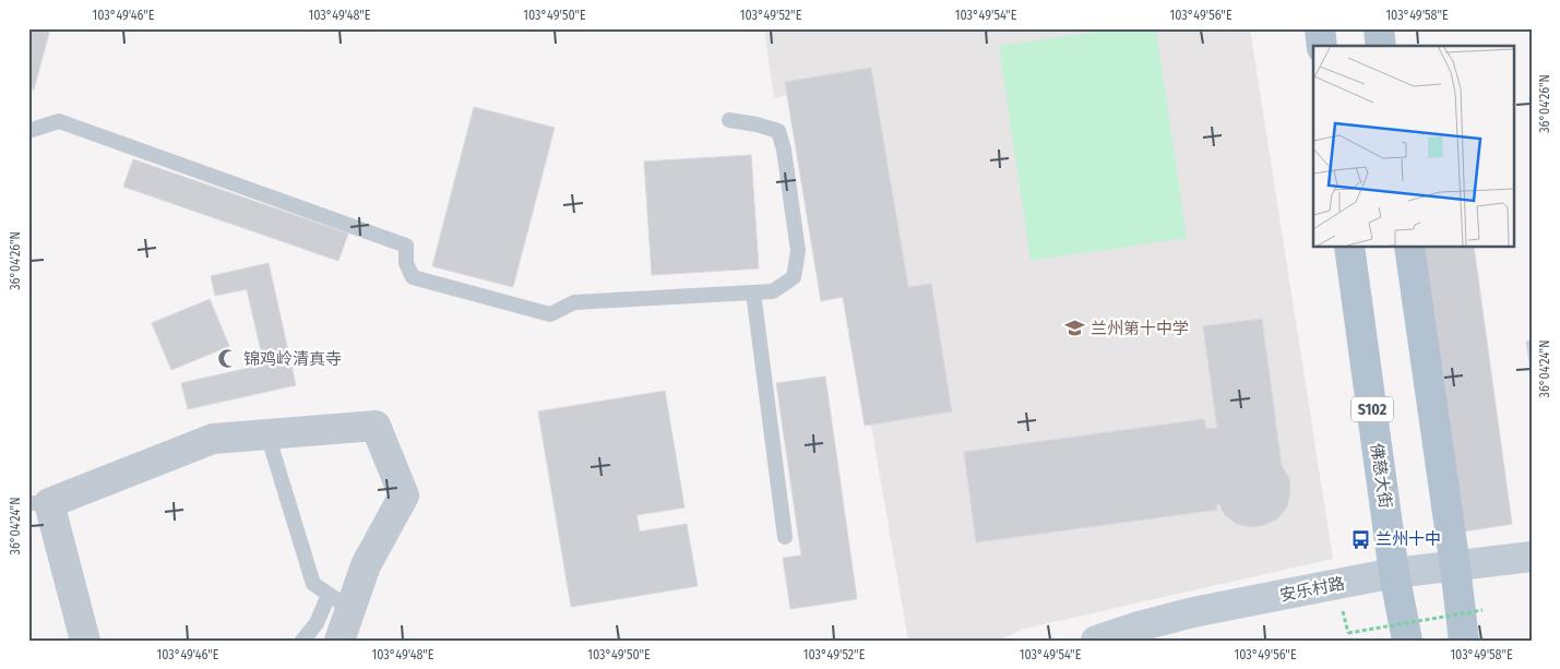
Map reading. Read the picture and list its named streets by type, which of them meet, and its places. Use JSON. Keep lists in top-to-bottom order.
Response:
{
  "streets": {
    "main road": ["S102", "佛慈大街"],
    "street": ["安乐村路"]
  },
  "crossings": [
    ["佛慈大街", "安乐村路"]
  ],
  "places": {
    "school or university": ["兰州第十中学"],
    "mosque": ["锦鸡岭清真寺"],
    "bus stop": ["兰州十中"]
  },
  "coordinates": [
    "103°49'46\"E",
    "103°49'48\"E",
    "103°49'50\"E",
    "103°49'52\"E",
    "103°49'54\"E",
    "103°49'56\"E",
    "103°49'58\"E",
    "36°04'26\"N",
    "36°04'24\"N"
  ]
}
